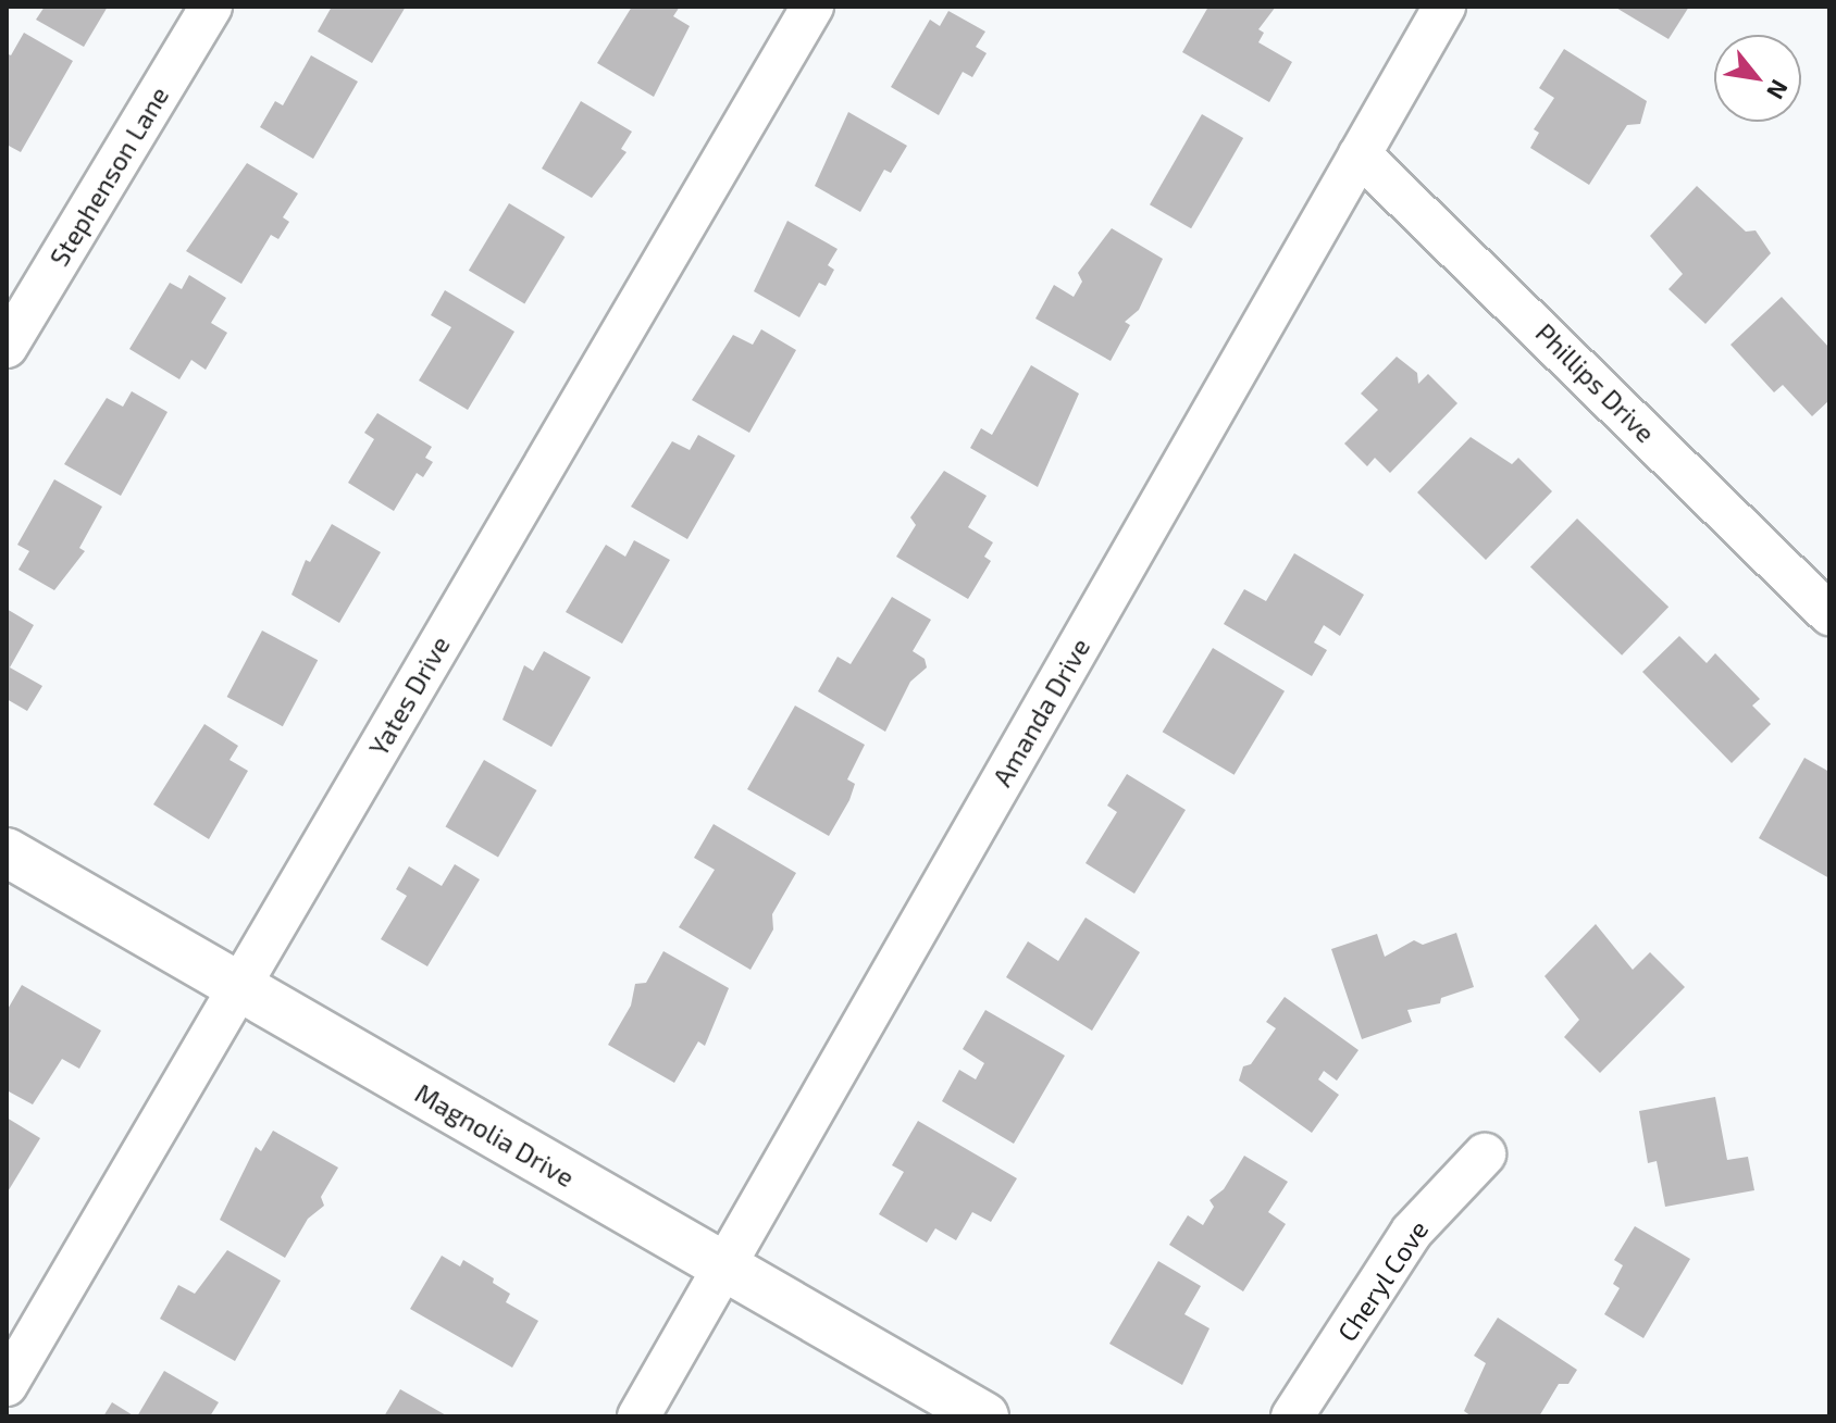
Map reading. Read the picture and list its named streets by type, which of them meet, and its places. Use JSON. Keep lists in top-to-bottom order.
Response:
{
  "streets": {
    "street": [
      "Stephenson Lane",
      "Phillips Drive",
      "Yates Drive",
      "Amanda Drive",
      "Magnolia Drive",
      "Cheryl Cove"
    ]
  },
  "crossings": [
    ["Phillips Drive", "Amanda Drive"],
    ["Yates Drive", "Magnolia Drive"],
    ["Amanda Drive", "Magnolia Drive"]
  ],
  "north": "bottom right"
}
